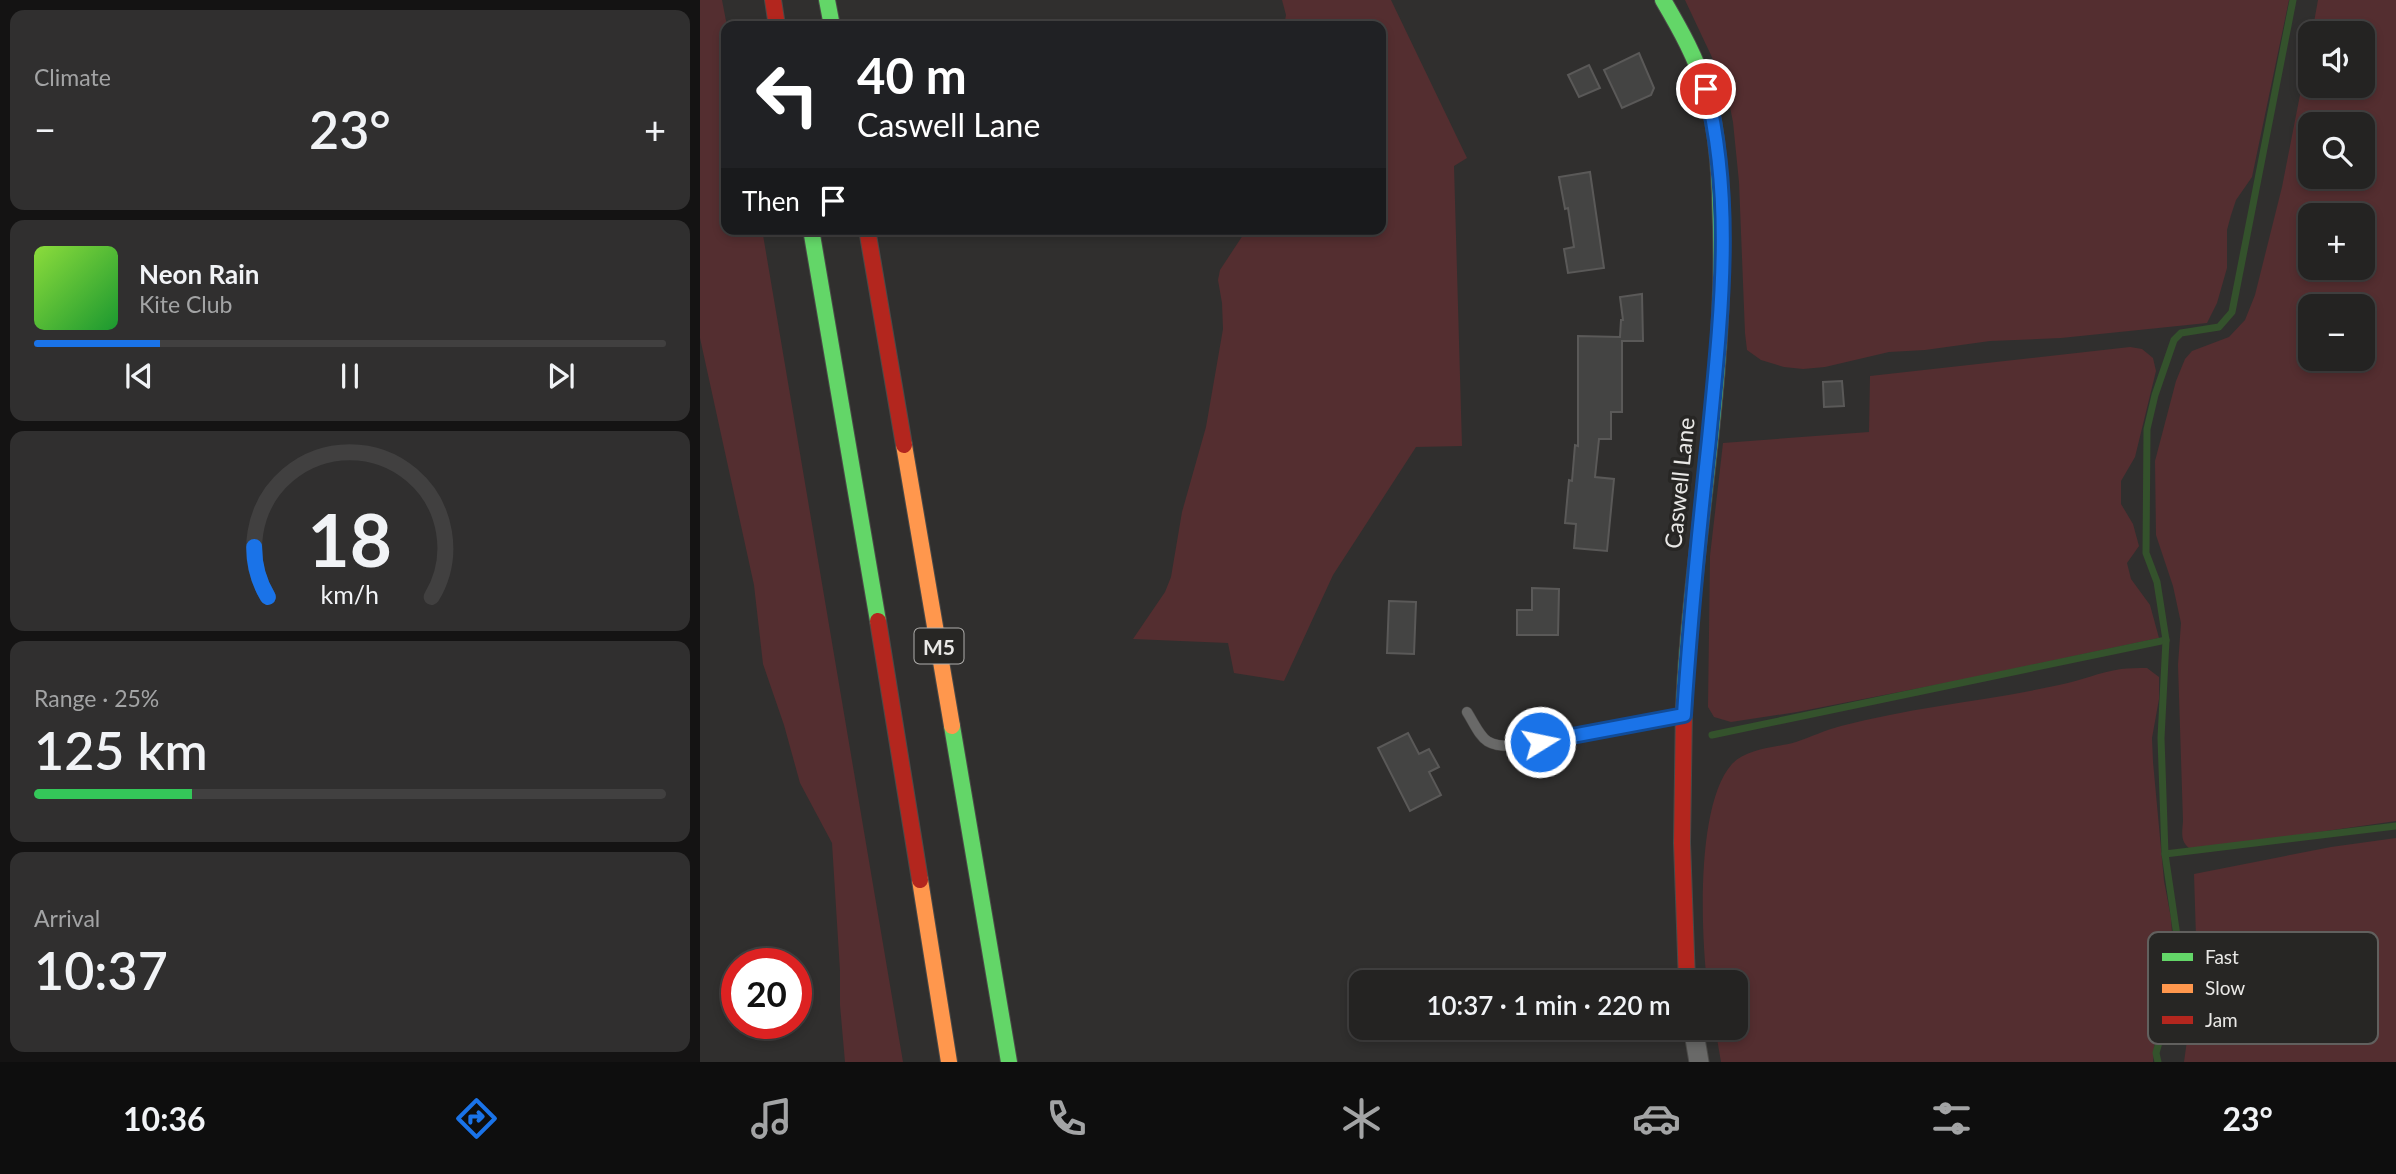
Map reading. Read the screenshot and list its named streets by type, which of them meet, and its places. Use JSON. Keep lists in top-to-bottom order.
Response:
{
  "streets": {
    "main road": ["Caswell Lane", "M5"]
  },
  "legend": ["Fast", "Slow", "Jam"],
  "page": {
    "tile": [
      "Climate",
      ["Range · 25%", "125 km"],
      ["Arrival", "10:37"]
    ],
    "map_buttons": ["+", "−"],
    "turn": ["40 m", "Caswell Lane"],
    "heat": ["−", "23°", "+"],
    "then": "Then",
    "song": ["Neon Rain", "Kite Club"],
    "limit": "20",
    "trip": "10:37 · 1 min · 220 m",
    "tabs": ["10:36", "23°"],
    "gauge": ["18", "km/h"]
  }
}
